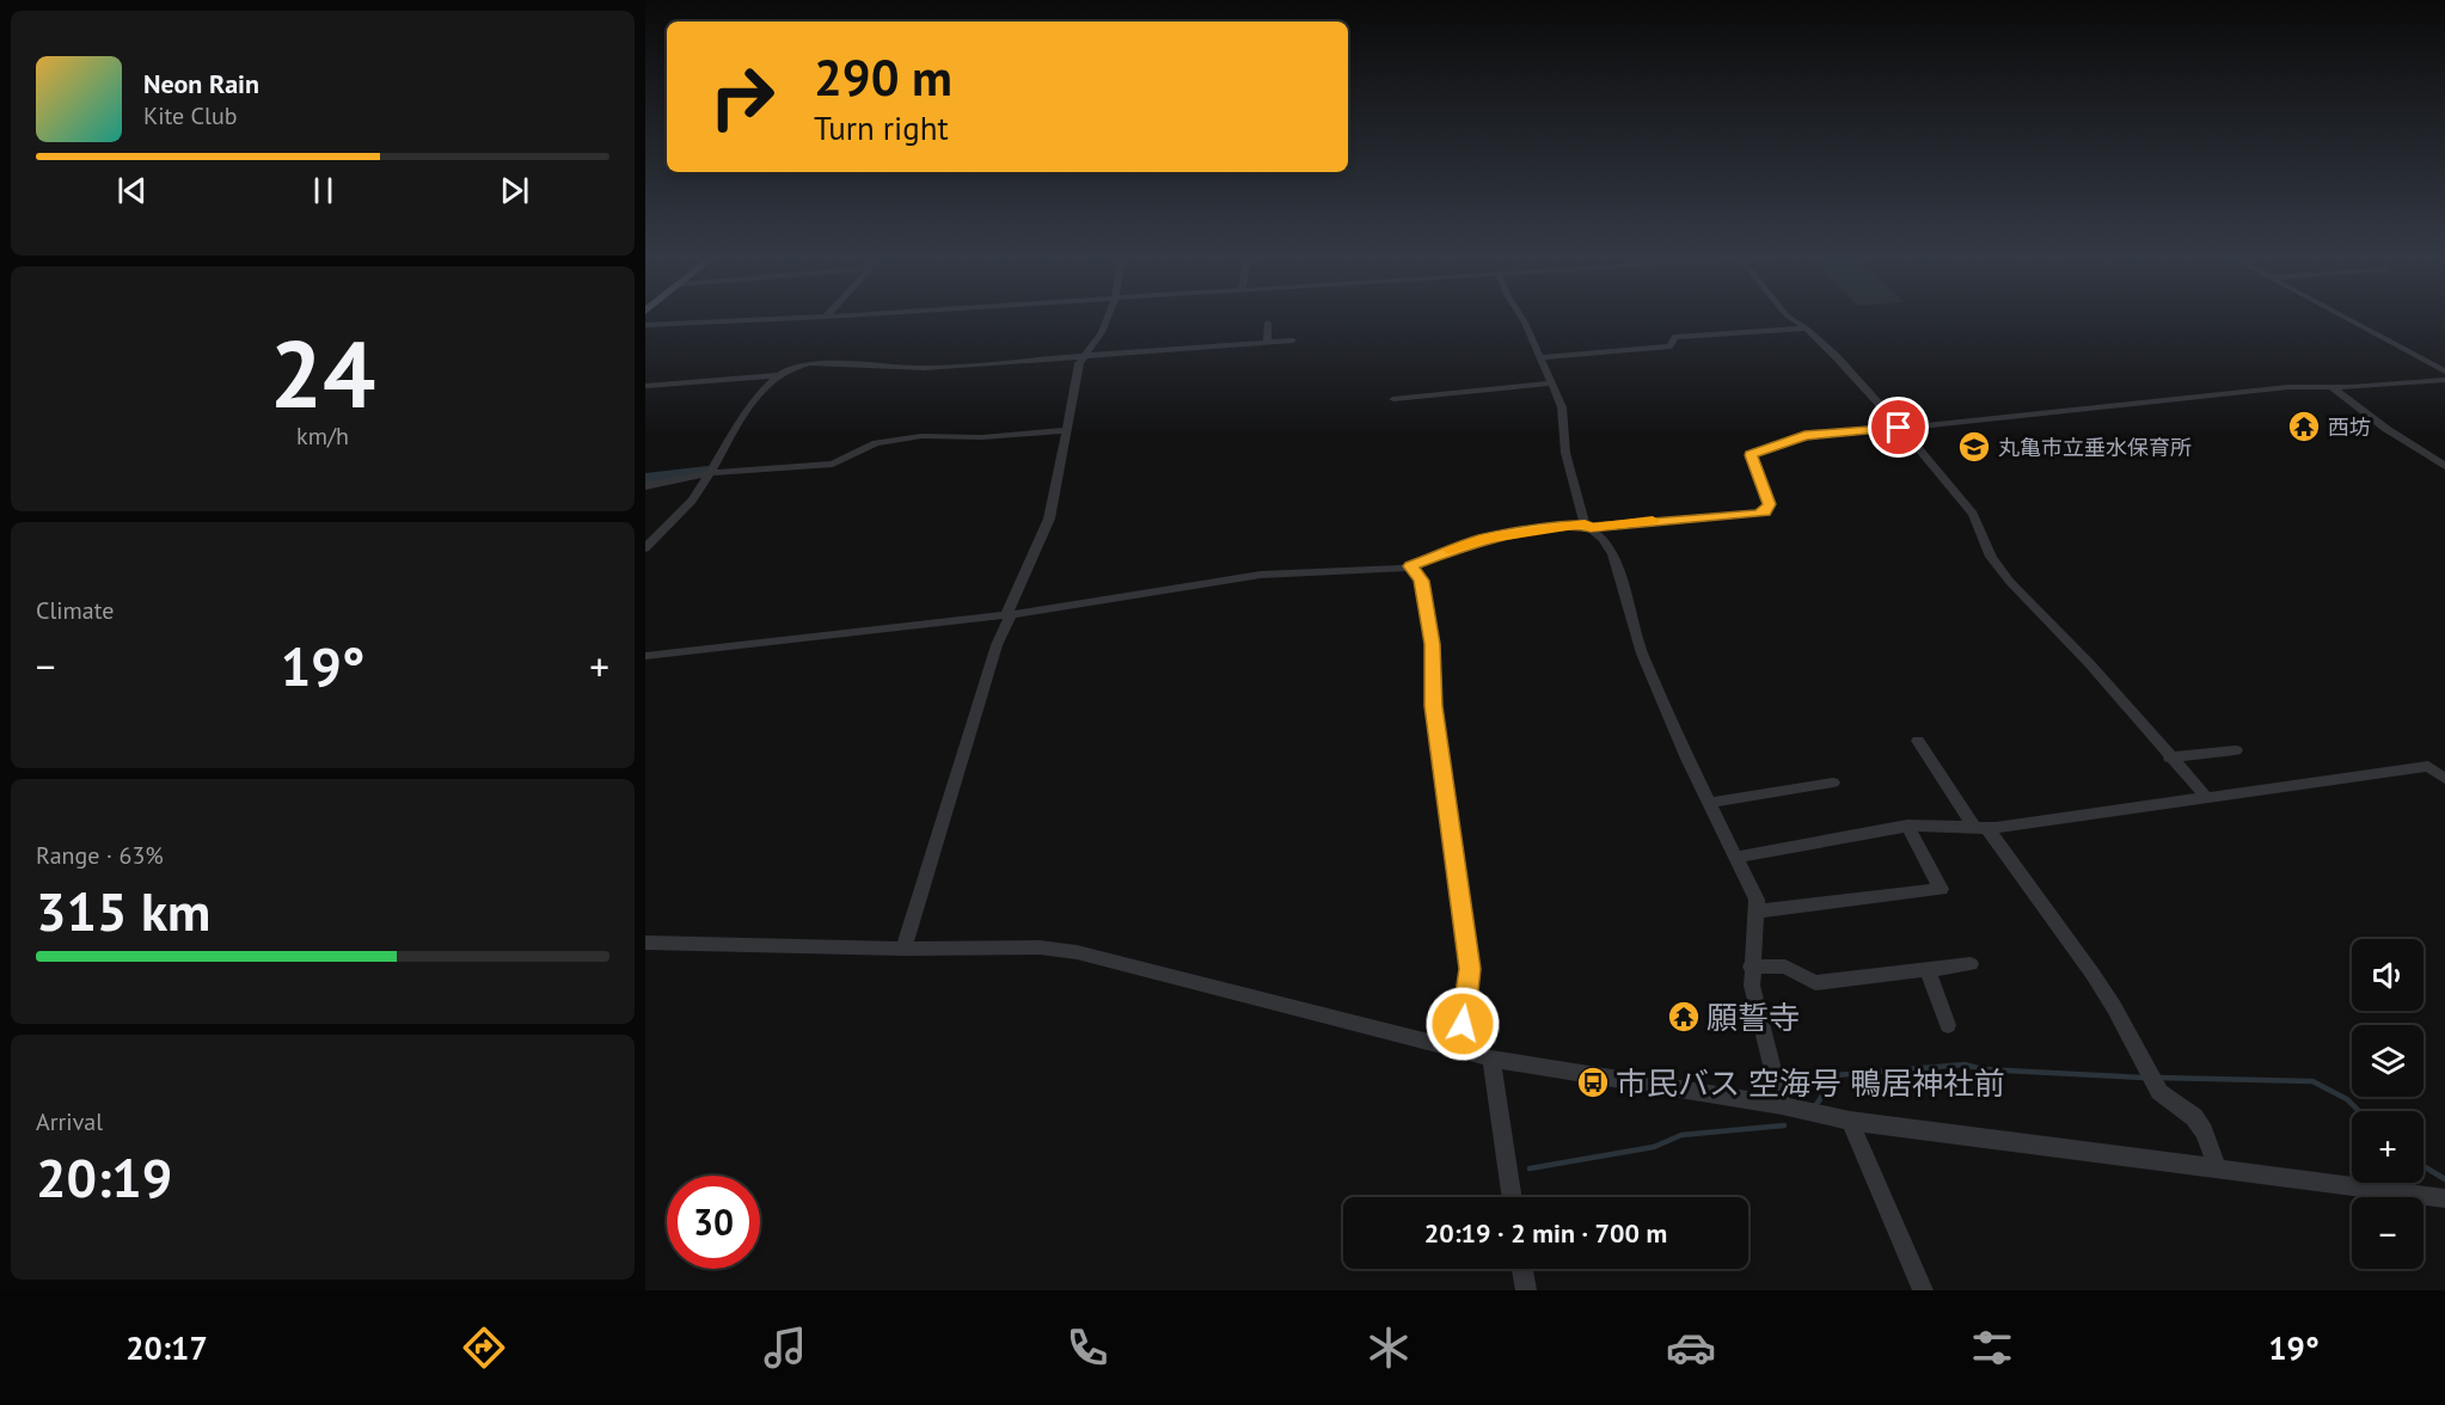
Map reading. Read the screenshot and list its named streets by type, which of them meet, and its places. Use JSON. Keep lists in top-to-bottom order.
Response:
{
  "places": {
    "temple": ["西坊", "願誓寺"],
    "school or university": ["丸亀市立垂水保育所"],
    "bus stop": ["市民バス 空海号 鴨居神社前"]
  },
  "page": {
    "turn": ["290 m", "Turn right"],
    "song": ["Neon Rain", "Kite Club"],
    "tile": [
      ["24", "km/h"],
      "Climate",
      ["Range · 63%", "315 km"],
      ["Arrival", "20:19"]
    ],
    "heat": ["−", "19°", "+"],
    "map_buttons": ["+", "−"],
    "limit": "30",
    "trip": "20:19 · 2 min · 700 m",
    "tabs": ["20:17", "19°"]
  }
}
